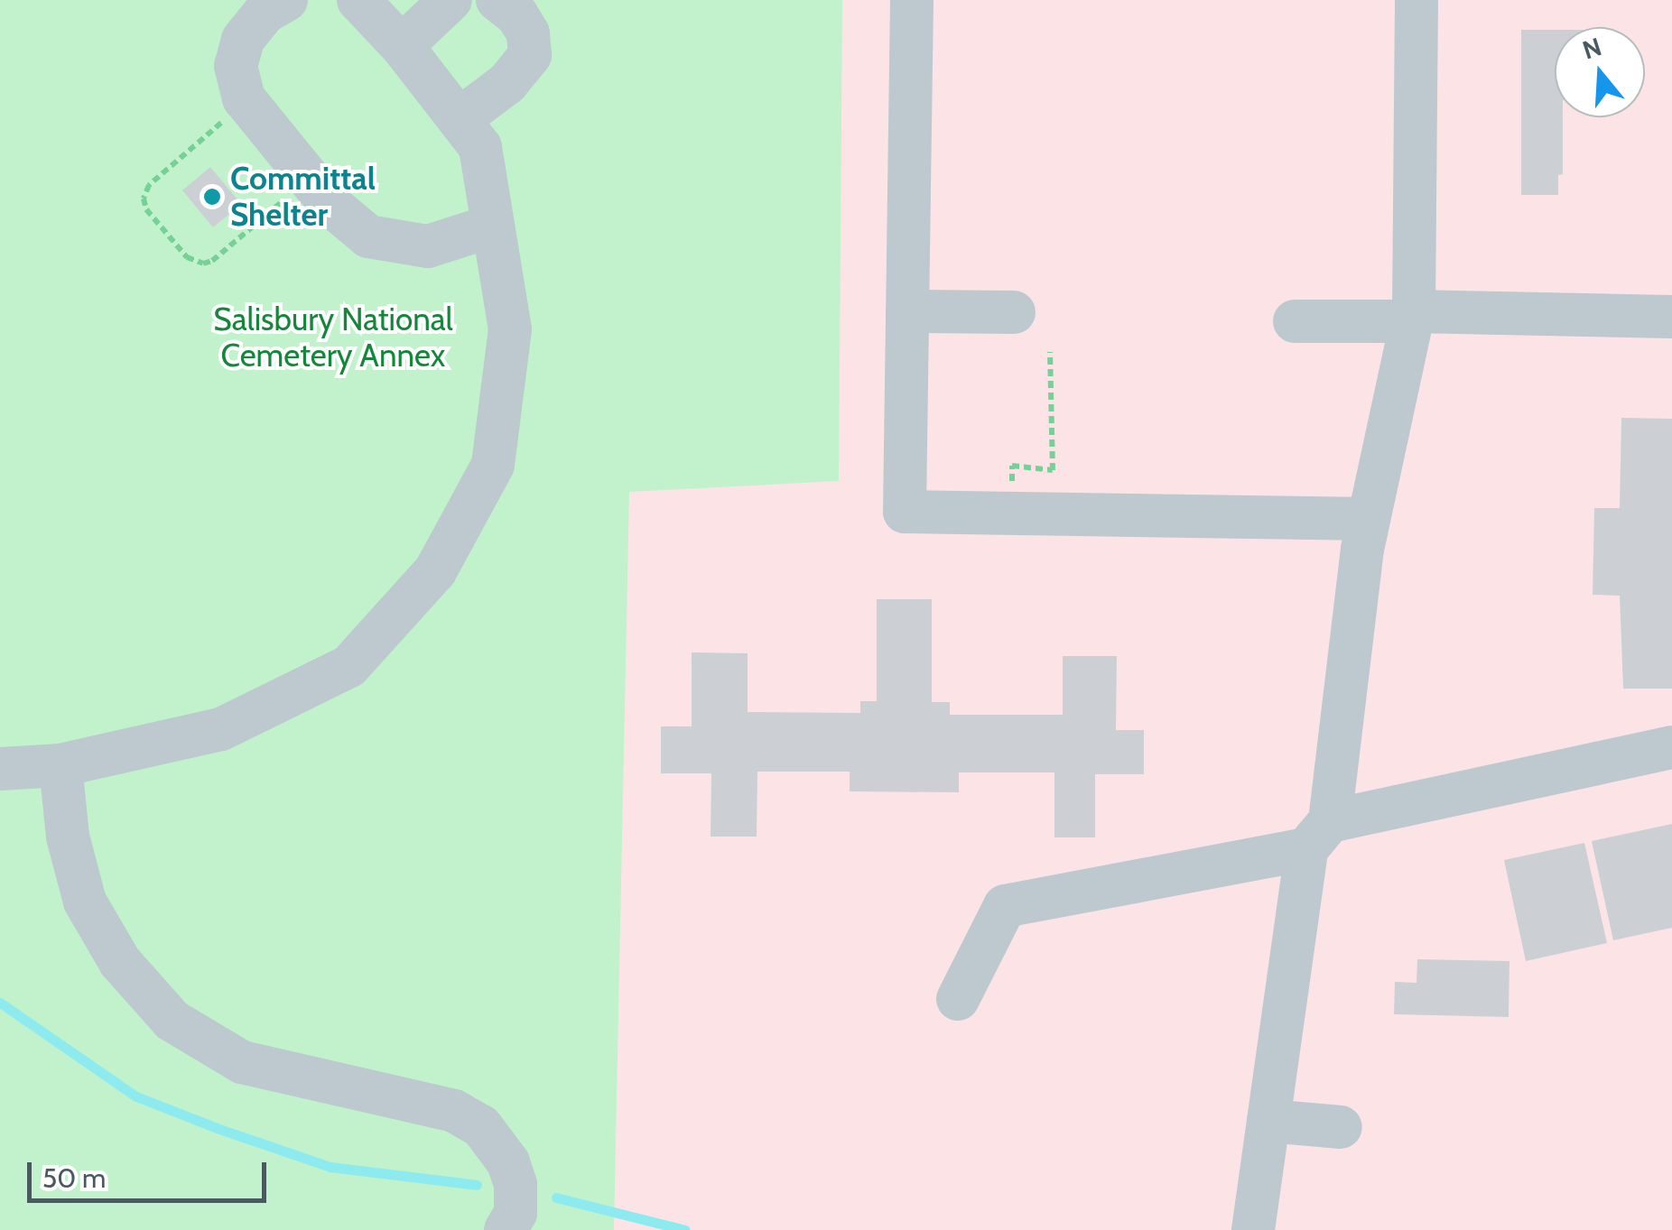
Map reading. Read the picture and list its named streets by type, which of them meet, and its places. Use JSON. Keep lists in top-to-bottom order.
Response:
{
  "parks": ["Salisbury National Cemetery Annex"],
  "places": ["Committal Shelter"],
  "scale_bar": "50 m",
  "north": "top"
}
